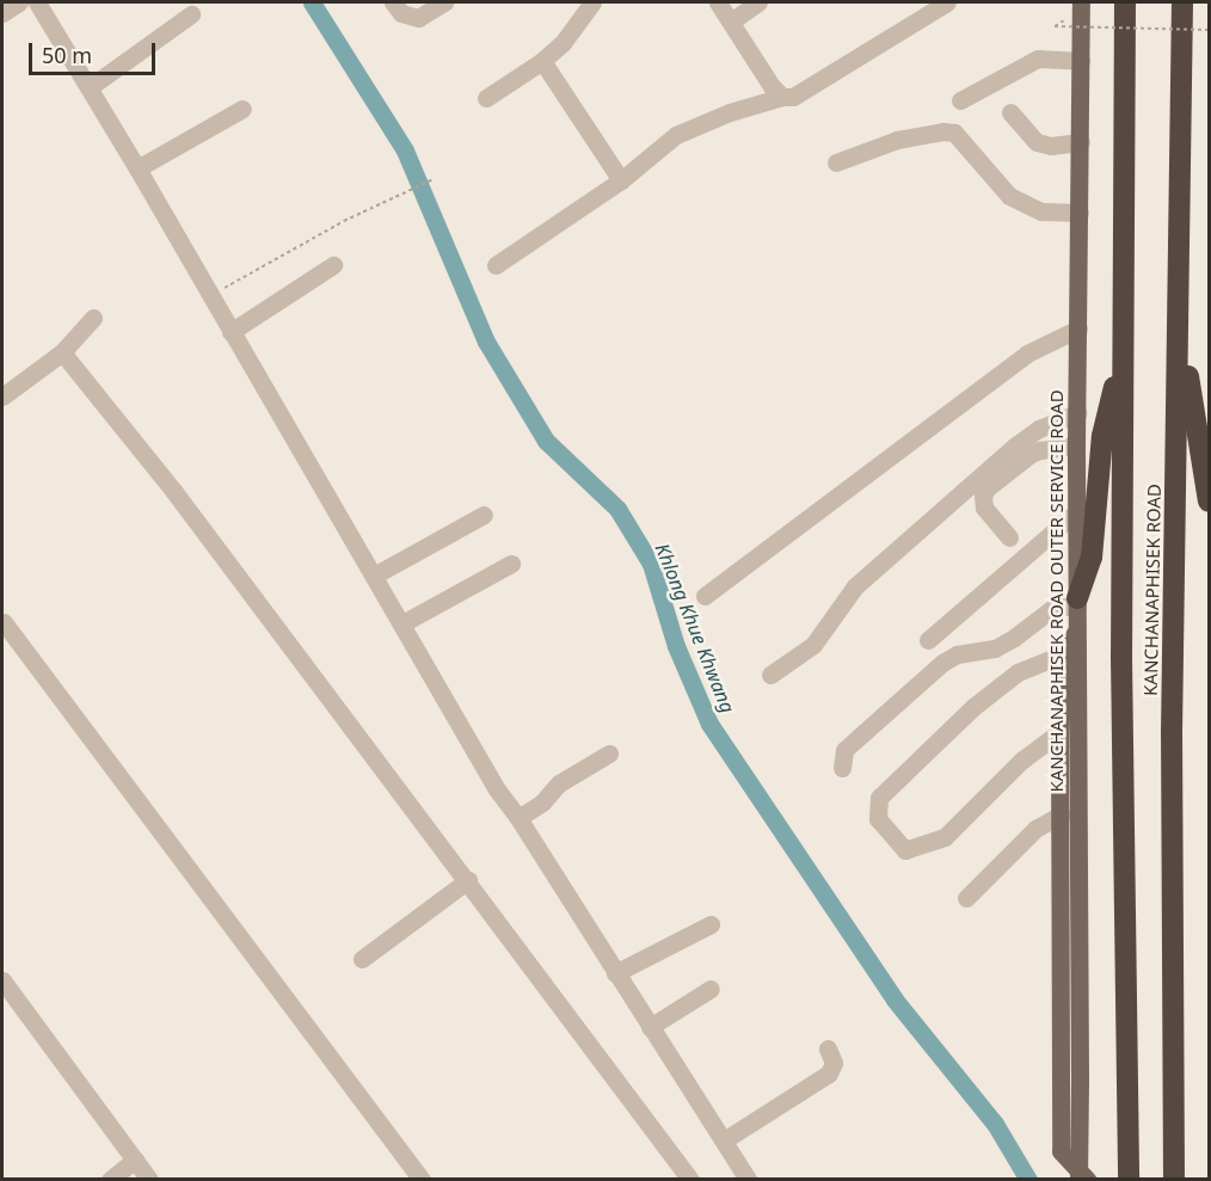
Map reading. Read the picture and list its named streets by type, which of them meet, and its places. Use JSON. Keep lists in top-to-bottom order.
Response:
{
  "streets": {
    "highway": ["KANCHANAPHISEK ROAD"],
    "main road": ["KANCHANAPHISEK ROAD OUTER SERVICE ROAD"]
  },
  "water": ["Khlong Khue Khwang"],
  "scale_bar": "50 m"
}
